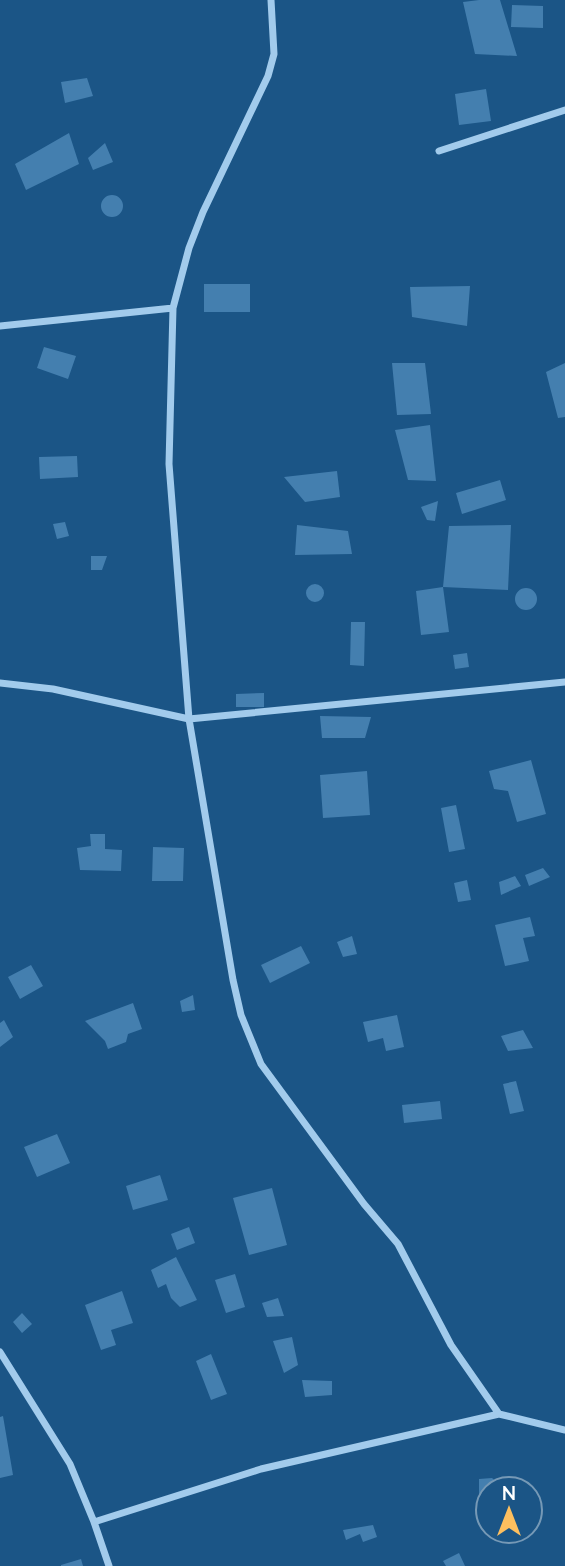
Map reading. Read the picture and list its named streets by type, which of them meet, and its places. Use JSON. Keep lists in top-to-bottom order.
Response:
{
  "north": "top"
}
